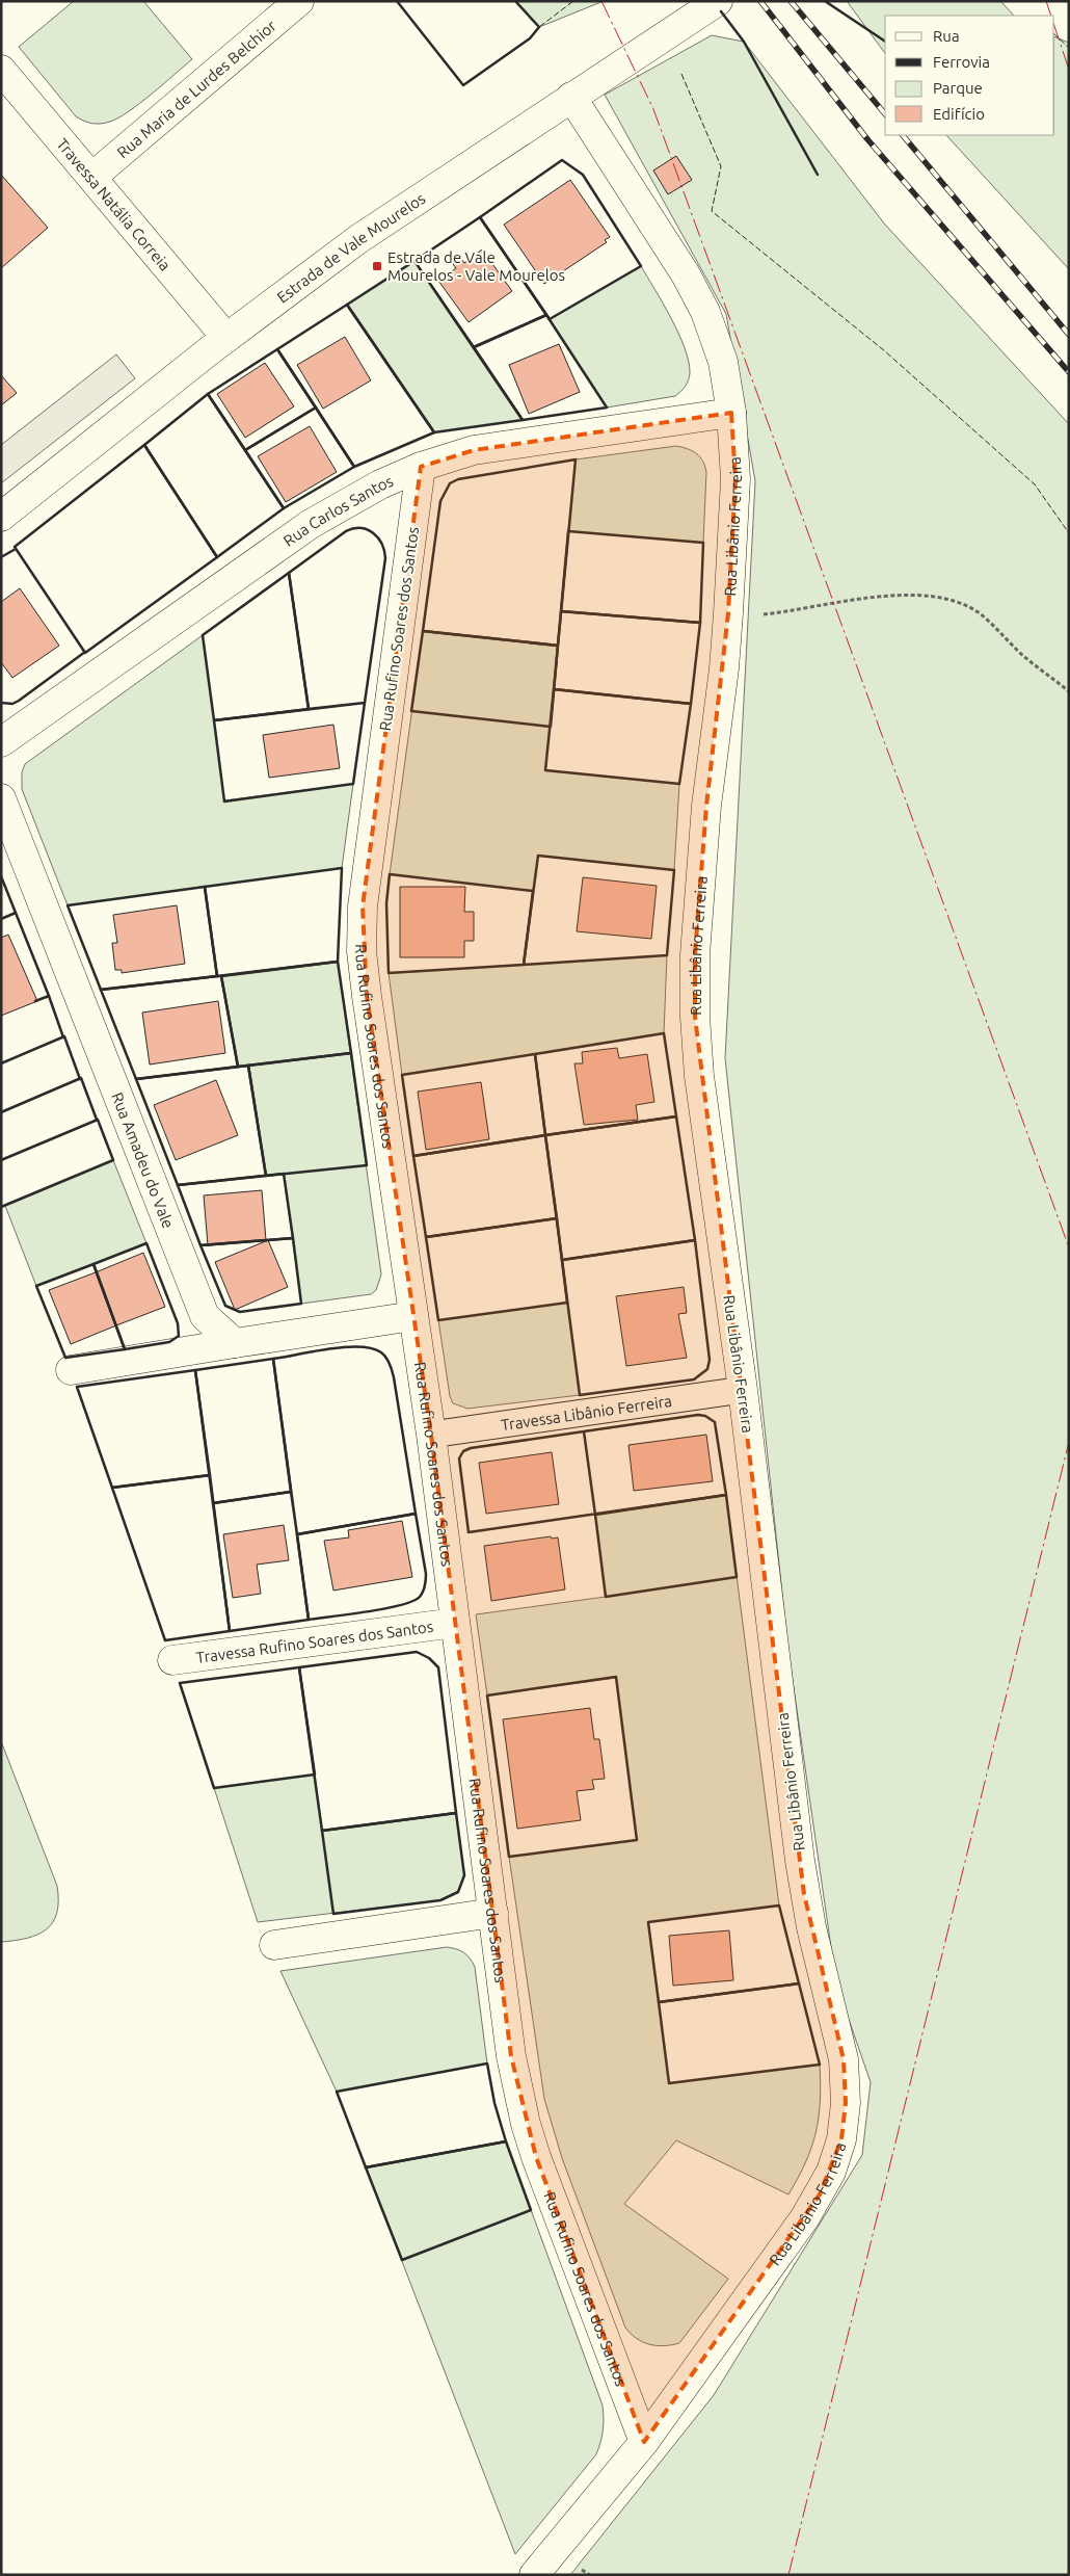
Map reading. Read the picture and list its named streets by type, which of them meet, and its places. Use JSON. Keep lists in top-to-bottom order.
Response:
{
  "streets": {
    "street": [
      "Rua Maria de Lurdes Belchior",
      "Travessa Natália Correia",
      "Estrada de Vale Mourelos",
      "Rua Carlos Santos",
      "Rua Libânio Ferreira",
      "Rua Rufino Soares dos Santos",
      "Rua Amadeu do Vale",
      "Travessa Libânio Ferreira",
      "Travessa Rufino Soares dos Santos"
    ]
  },
  "crossings": [
    ["Rua Maria de Lurdes Belchior", "Travessa Natália Correia"],
    ["Travessa Natália Correia", "Estrada de Vale Mourelos"],
    ["Estrada de Vale Mourelos", "Rua Libânio Ferreira"],
    ["Rua Carlos Santos", "Rua Libânio Ferreira"],
    ["Rua Carlos Santos", "Rua Rufino Soares dos Santos"],
    ["Rua Libânio Ferreira", "Rua Rufino Soares dos Santos"],
    ["Rua Libânio Ferreira", "Travessa Libânio Ferreira"],
    ["Rua Rufino Soares dos Santos", "Travessa Libânio Ferreira"],
    ["Rua Rufino Soares dos Santos", "Travessa Rufino Soares dos Santos"]
  ],
  "places": {
    "transit": ["Estrada de Vale Mourelos - Vale Mourelos"]
  },
  "legend": [
    "Rua",
    "Ferrovia",
    "Parque",
    "Edifício"
  ]
}
